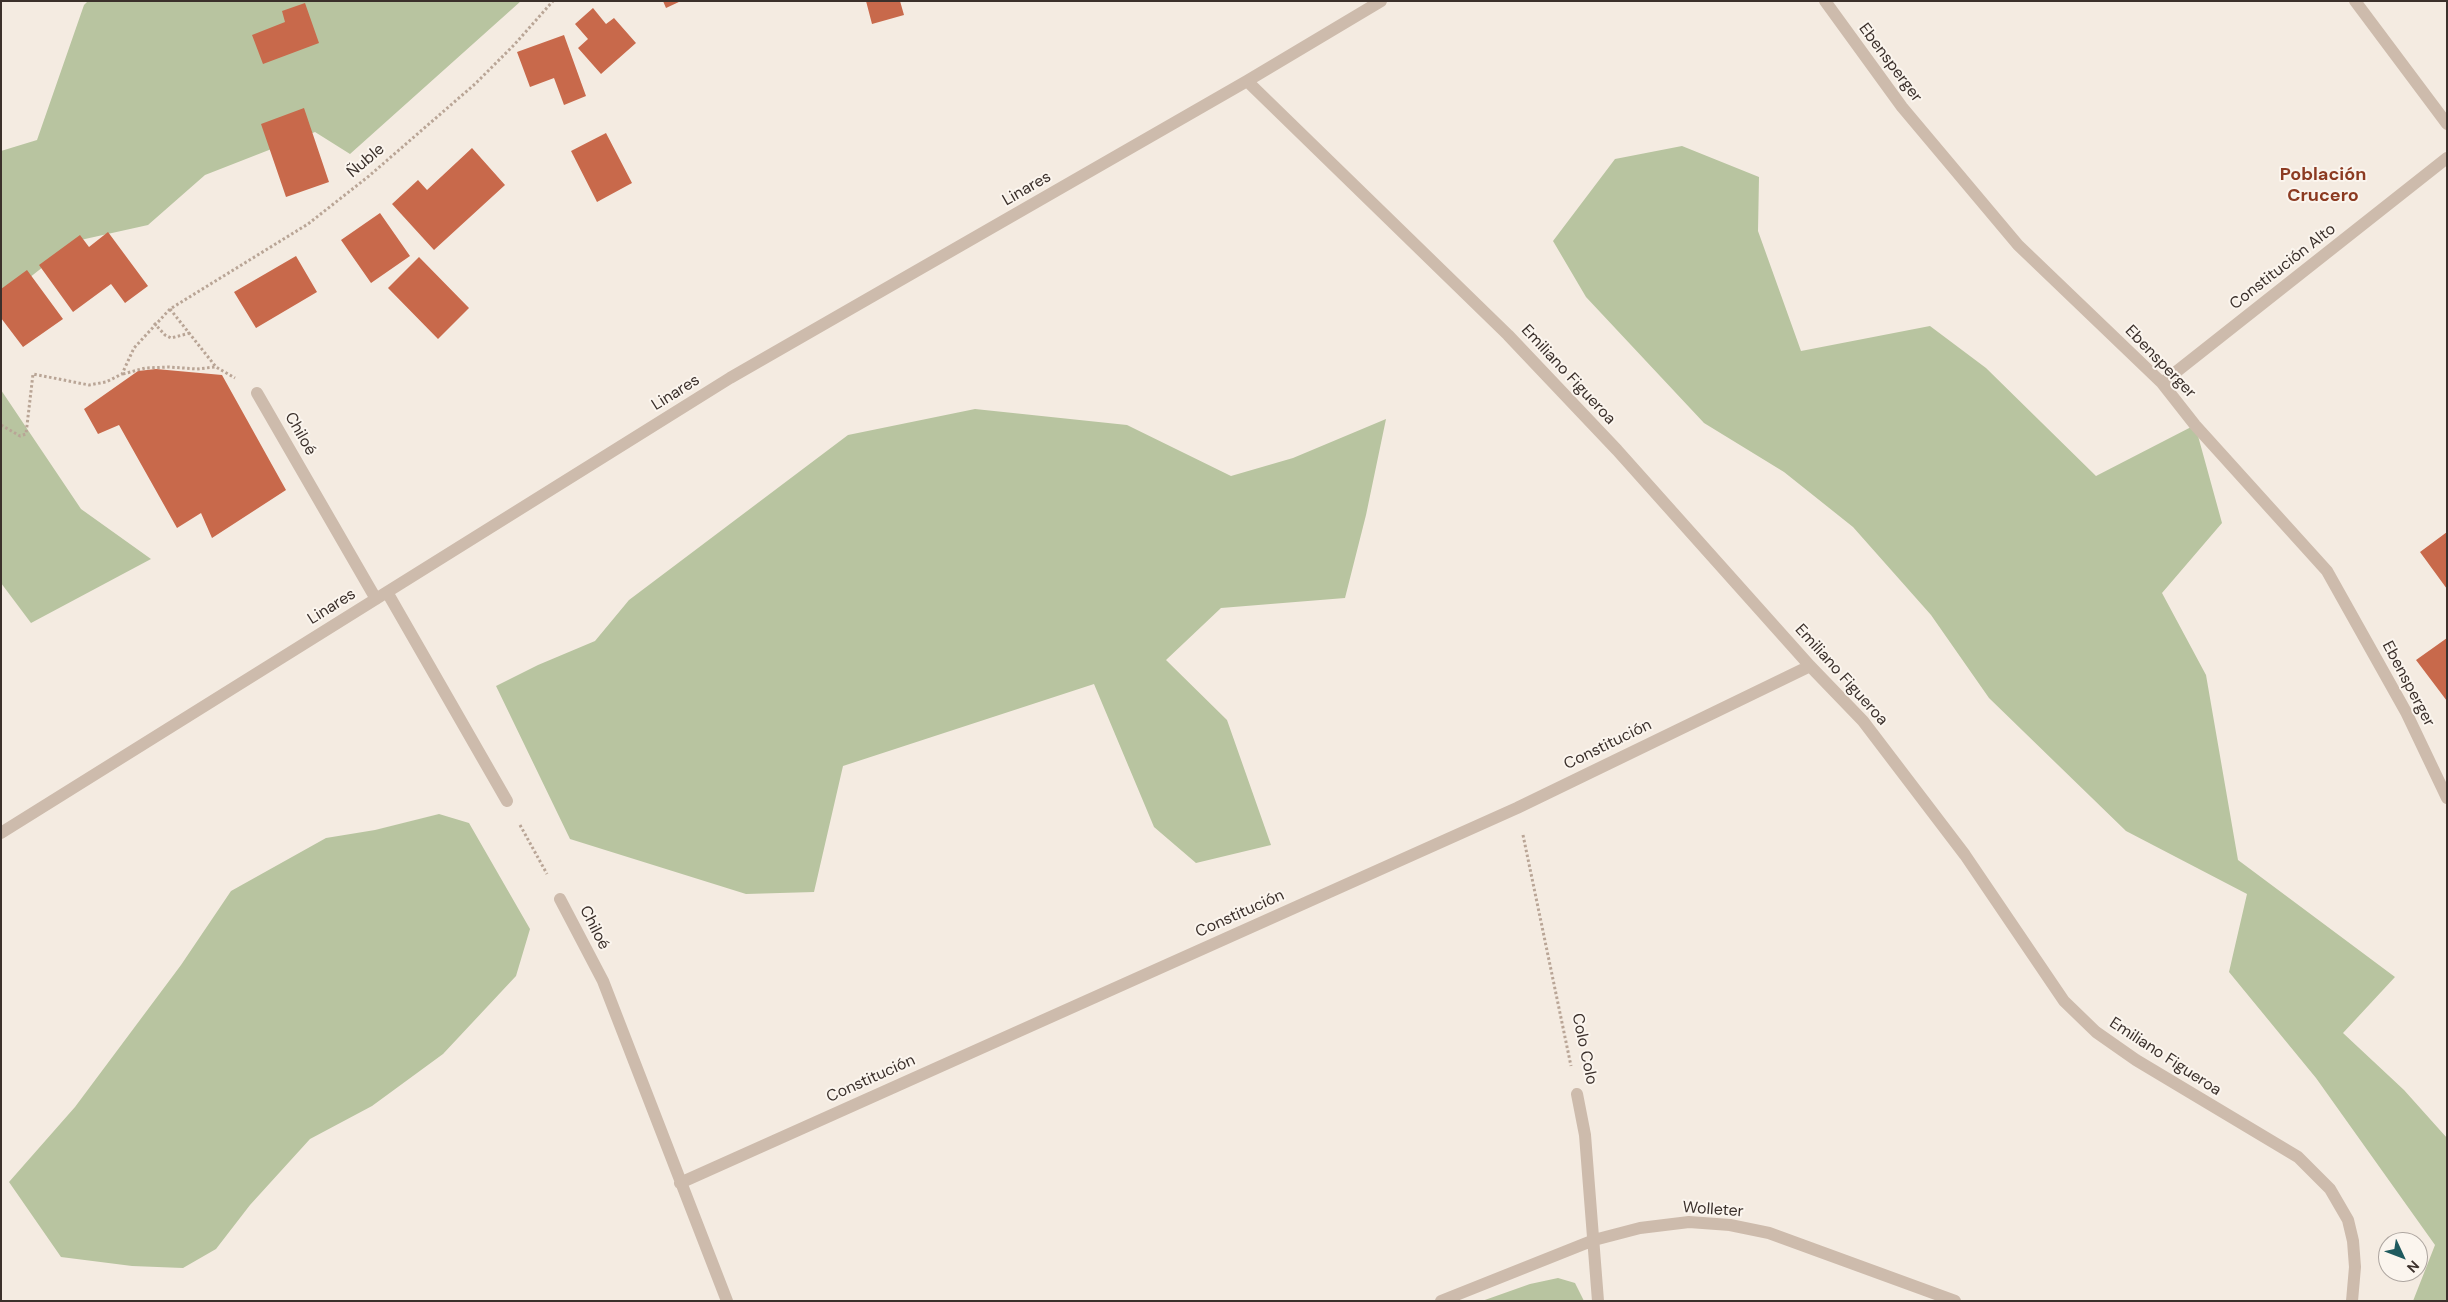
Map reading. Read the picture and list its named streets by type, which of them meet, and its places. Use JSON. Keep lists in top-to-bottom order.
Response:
{
  "streets": {
    "street": [
      "Ebensperger",
      "Linares",
      "Constitución Alto",
      "Emiliano Figueroa",
      "Chiloé",
      "Constitución",
      "Colo Colo",
      "Wolleter"
    ],
    "path": ["Ñuble"]
  },
  "crossings": [
    ["Ebensperger", "Constitución Alto"],
    ["Linares", "Emiliano Figueroa"],
    ["Linares", "Chiloé"],
    ["Emiliano Figueroa", "Constitución"],
    ["Chiloé", "Constitución"],
    ["Constitución", "Colo Colo"],
    ["Colo Colo", "Wolleter"]
  ],
  "districts": ["Población Crucero"],
  "north": "bottom right"
}
